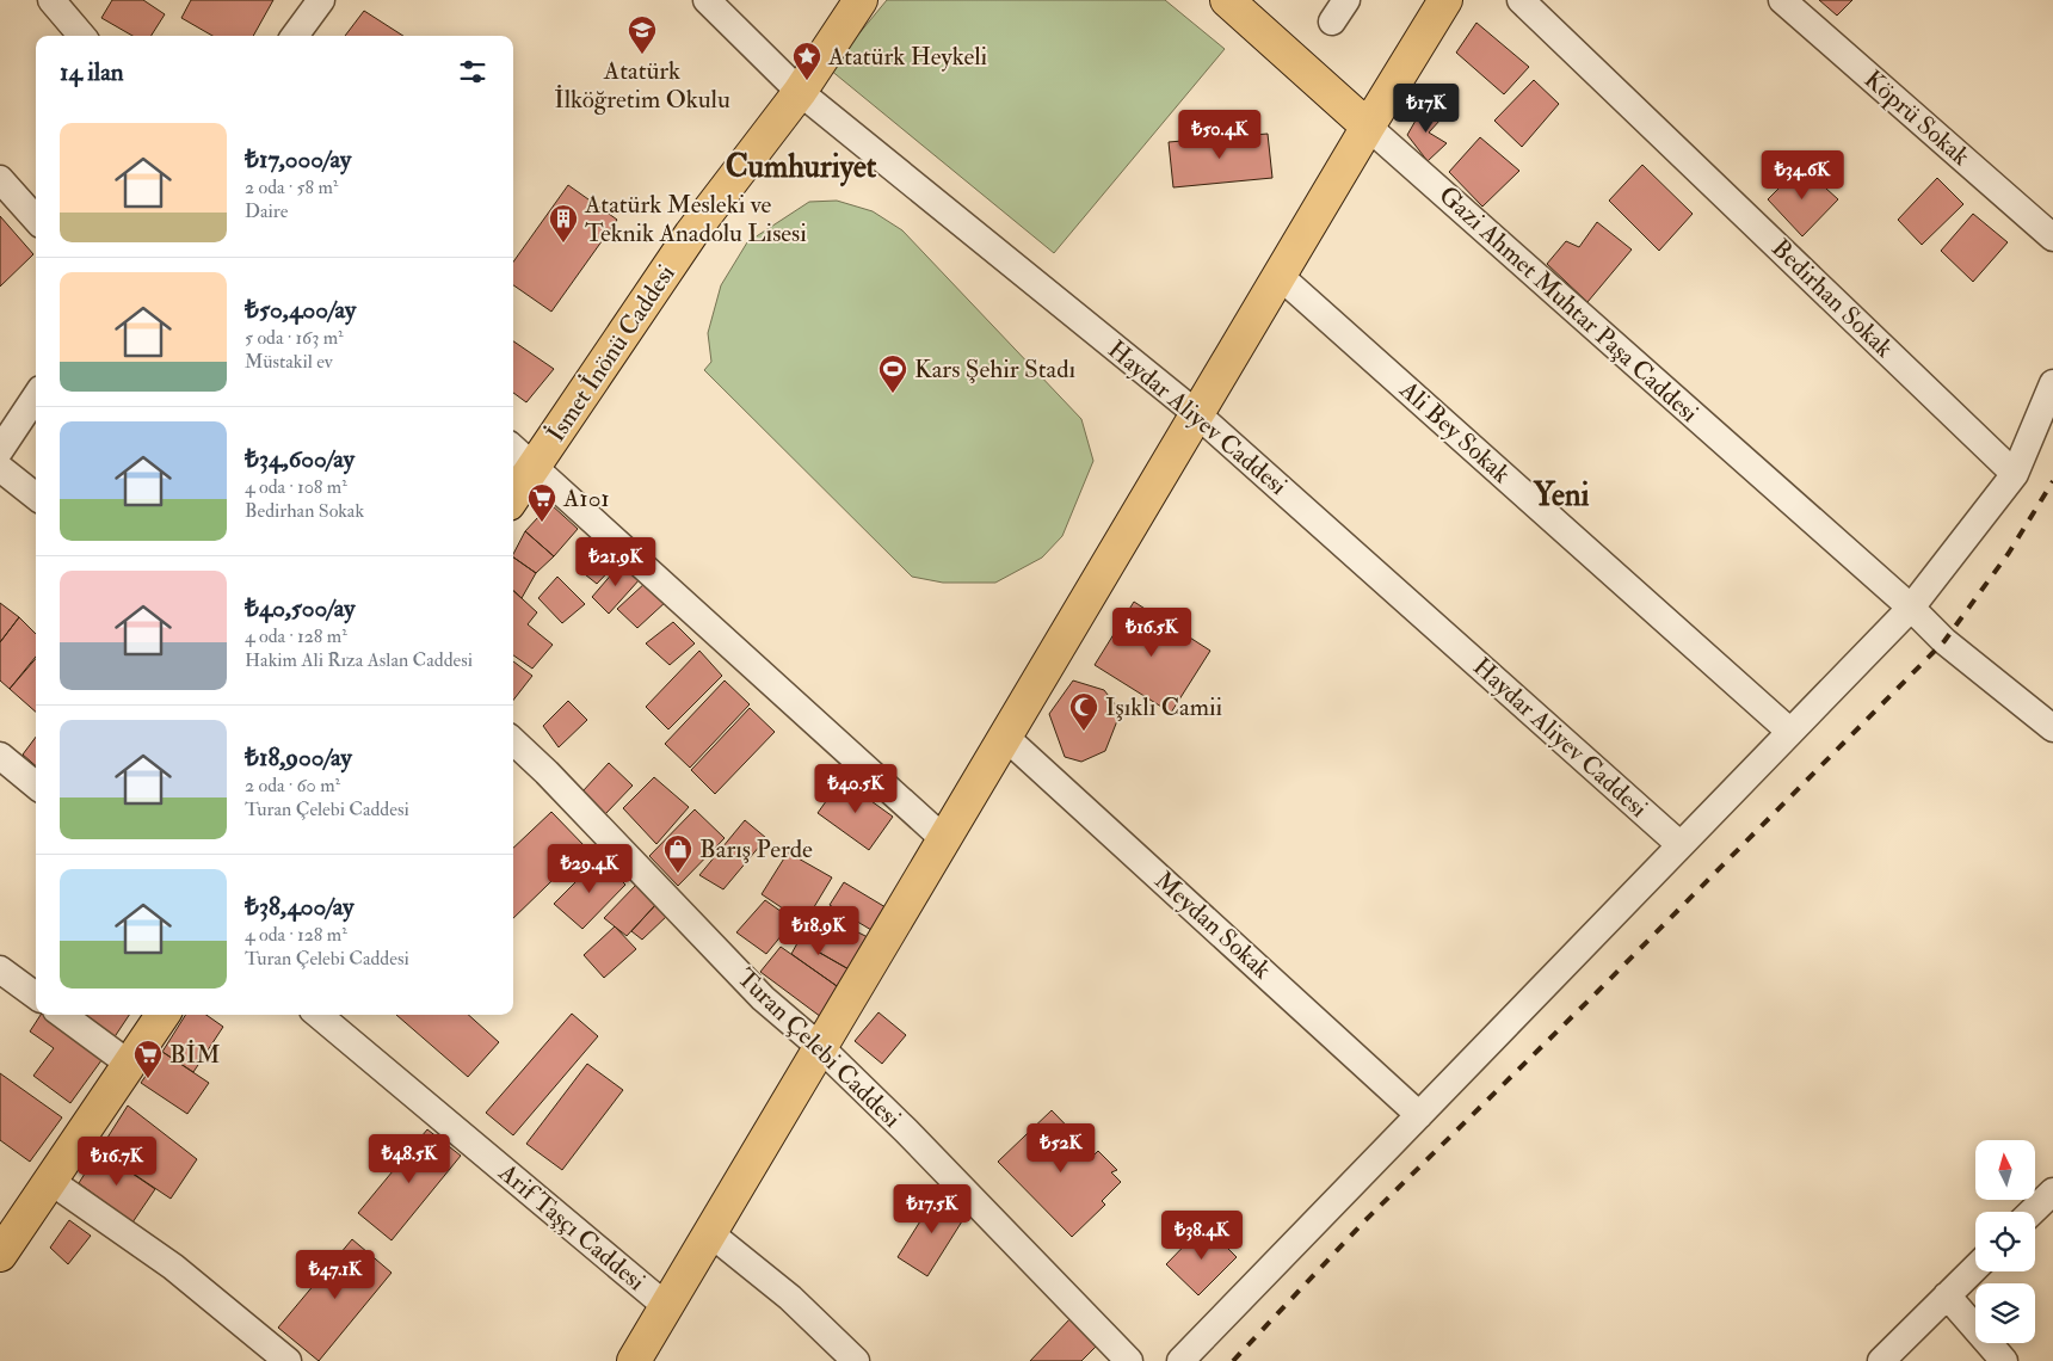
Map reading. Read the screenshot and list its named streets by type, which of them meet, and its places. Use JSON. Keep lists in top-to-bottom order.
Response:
{
  "streets": {
    "main road": ["Gazi Ahmet Muhtar Paşa Caddesi", "İsmet İnönü Caddesi"],
    "street": [
      "Köprü Sokak",
      "Bedirhan Sokak",
      "Haydar Aliyev Caddesi",
      "Ali Bey Sokak",
      "Meydan Sokak",
      "Turan Çelebi Caddesi",
      "Arif Taşçı Caddesi"
    ]
  },
  "crossings": [
    ["İsmet İnönü Caddesi", "Haydar Aliyev Caddesi"]
  ],
  "districts": ["Cumhuriyet", "Yeni"],
  "places": {
    "school or university": ["Atatürk İlköğretim Okulu"],
    "place": ["Atatürk Heykeli"],
    "building": ["Atatürk Mesleki ve Teknik Anadolu Lisesi"],
    "sports": ["Kars Şehir Stadı"],
    "supermarket": ["A101", "BİM"],
    "mosque": ["Işıklı Camii"],
    "shop": ["Barış Perde"]
  },
  "north": "top",
  "page": {
    "heading": "14 ilan",
    "price": [
      "₺17K",
      "₺50.4K",
      "₺34.6K",
      "₺21.9K",
      "₺16.5K",
      "₺40.5K",
      "₺29.4K",
      "₺18.9K",
      "₺52K",
      "₺48.5K",
      "₺16.7K",
      "₺17.5K",
      "₺38.4K",
      "₺47.1K"
    ],
    "list": [
      {
        "name": "₺17,000/ay",
        "note": "2 oda · 58 m² · Daire"
      },
      {
        "name": "₺50,400/ay",
        "note": "5 oda · 163 m² · Müstakil ev"
      },
      {
        "name": "₺34,600/ay",
        "note": "4 oda · 108 m² · Bedirhan Sokak"
      },
      {
        "name": "₺40,500/ay",
        "note": "4 oda · 128 m² · Hakim Ali Rıza Aslan Caddesi"
      },
      {
        "name": "₺18,900/ay",
        "note": "2 oda · 60 m² · Turan Çelebi Caddesi"
      },
      {
        "name": "₺38,400/ay",
        "note": "4 oda · 128 m² · Turan Çelebi Caddesi"
      }
    ]
  }
}
